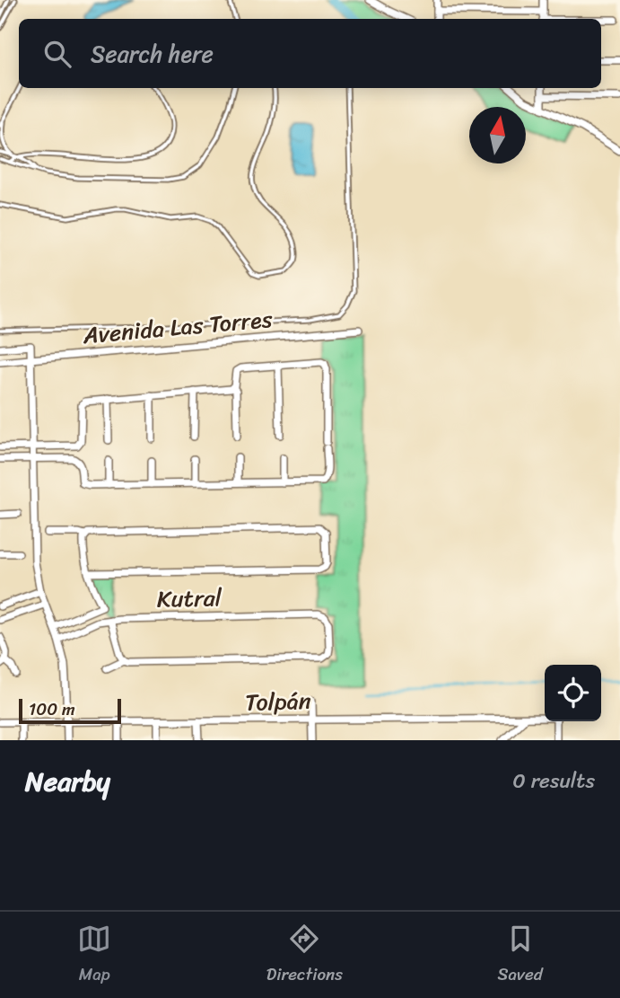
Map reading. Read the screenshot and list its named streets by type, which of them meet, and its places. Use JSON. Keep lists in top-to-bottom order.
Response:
{
  "streets": {
    "street": ["Avenida Las Torres", "Kutral", "Tolpán"]
  },
  "scale_bar": "100 m",
  "north": "top",
  "page": {
    "search": "Search here",
    "scale": "100 m",
    "heading": ["Nearby", "0 results"],
    "nav": ["Map", "Directions", "Saved"]
  }
}
